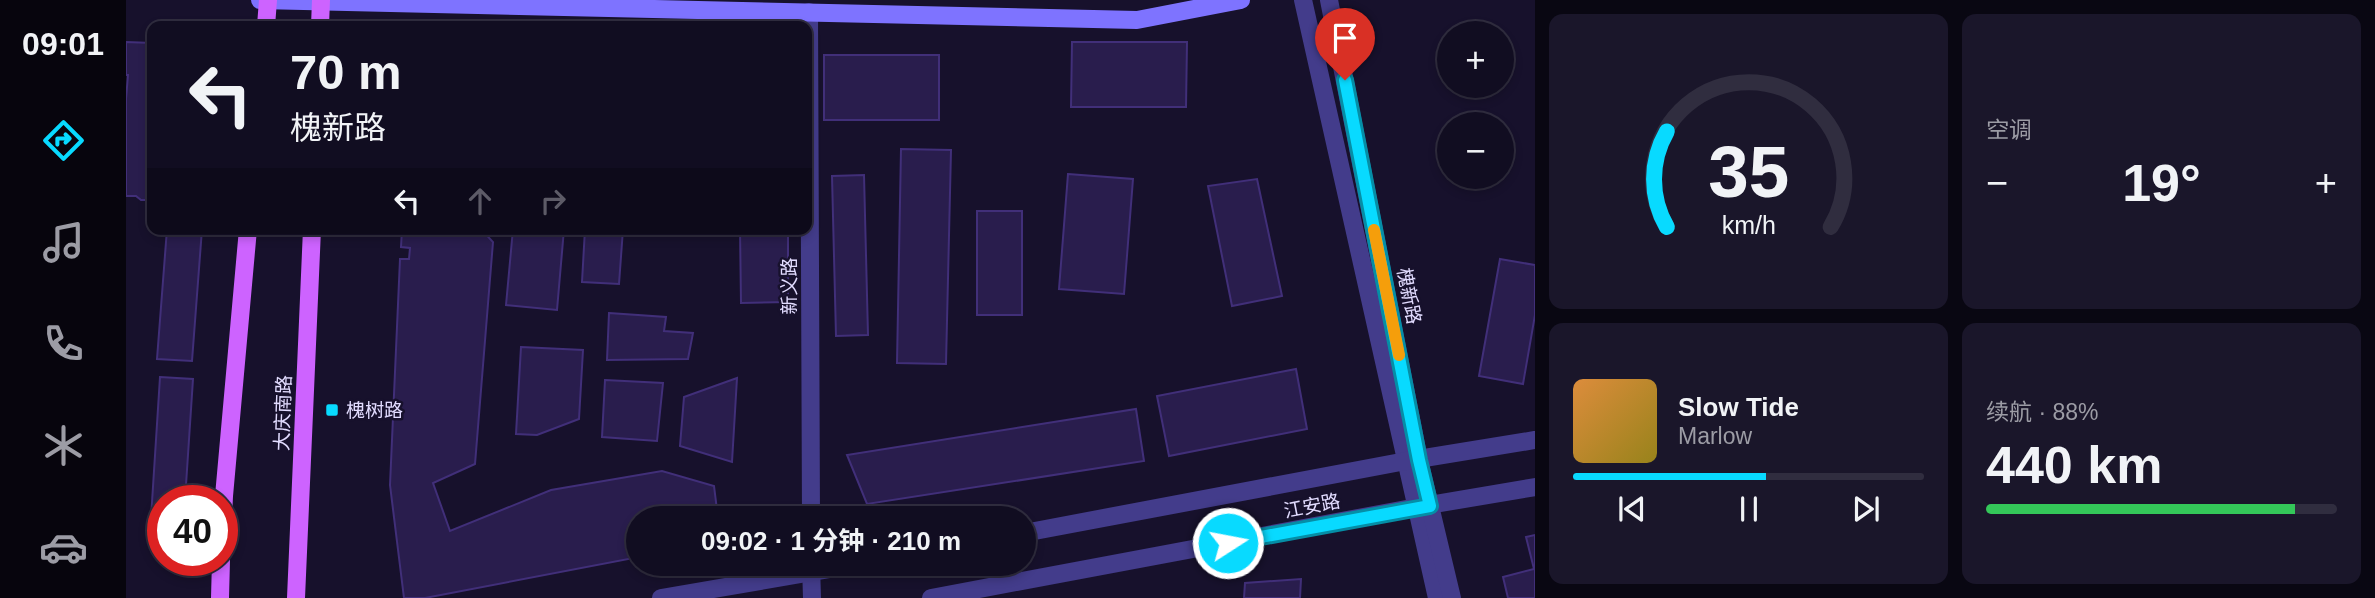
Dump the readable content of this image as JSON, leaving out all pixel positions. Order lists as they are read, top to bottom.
{
  "streets": {
    "main road": ["大庆南路"],
    "street": ["新义路", "槐新路", "江安路"]
  },
  "crossings": [
    ["槐新路", "江安路"]
  ],
  "places": {
    "transit": ["槐树路"]
  },
  "page": {
    "tabs": "09:01",
    "tile": [
      "空调",
      ["续航 · 88%", "440 km"]
    ],
    "map_buttons": ["+", "−"],
    "turn": ["70 m", "槐新路"],
    "heat": ["−", "19°", "+"],
    "song": ["Slow Tide", "Marlow"],
    "limit": "40",
    "trip": "09:02 · 1 分钟 · 210 m",
    "gauge": ["35", "km/h"]
  }
}
